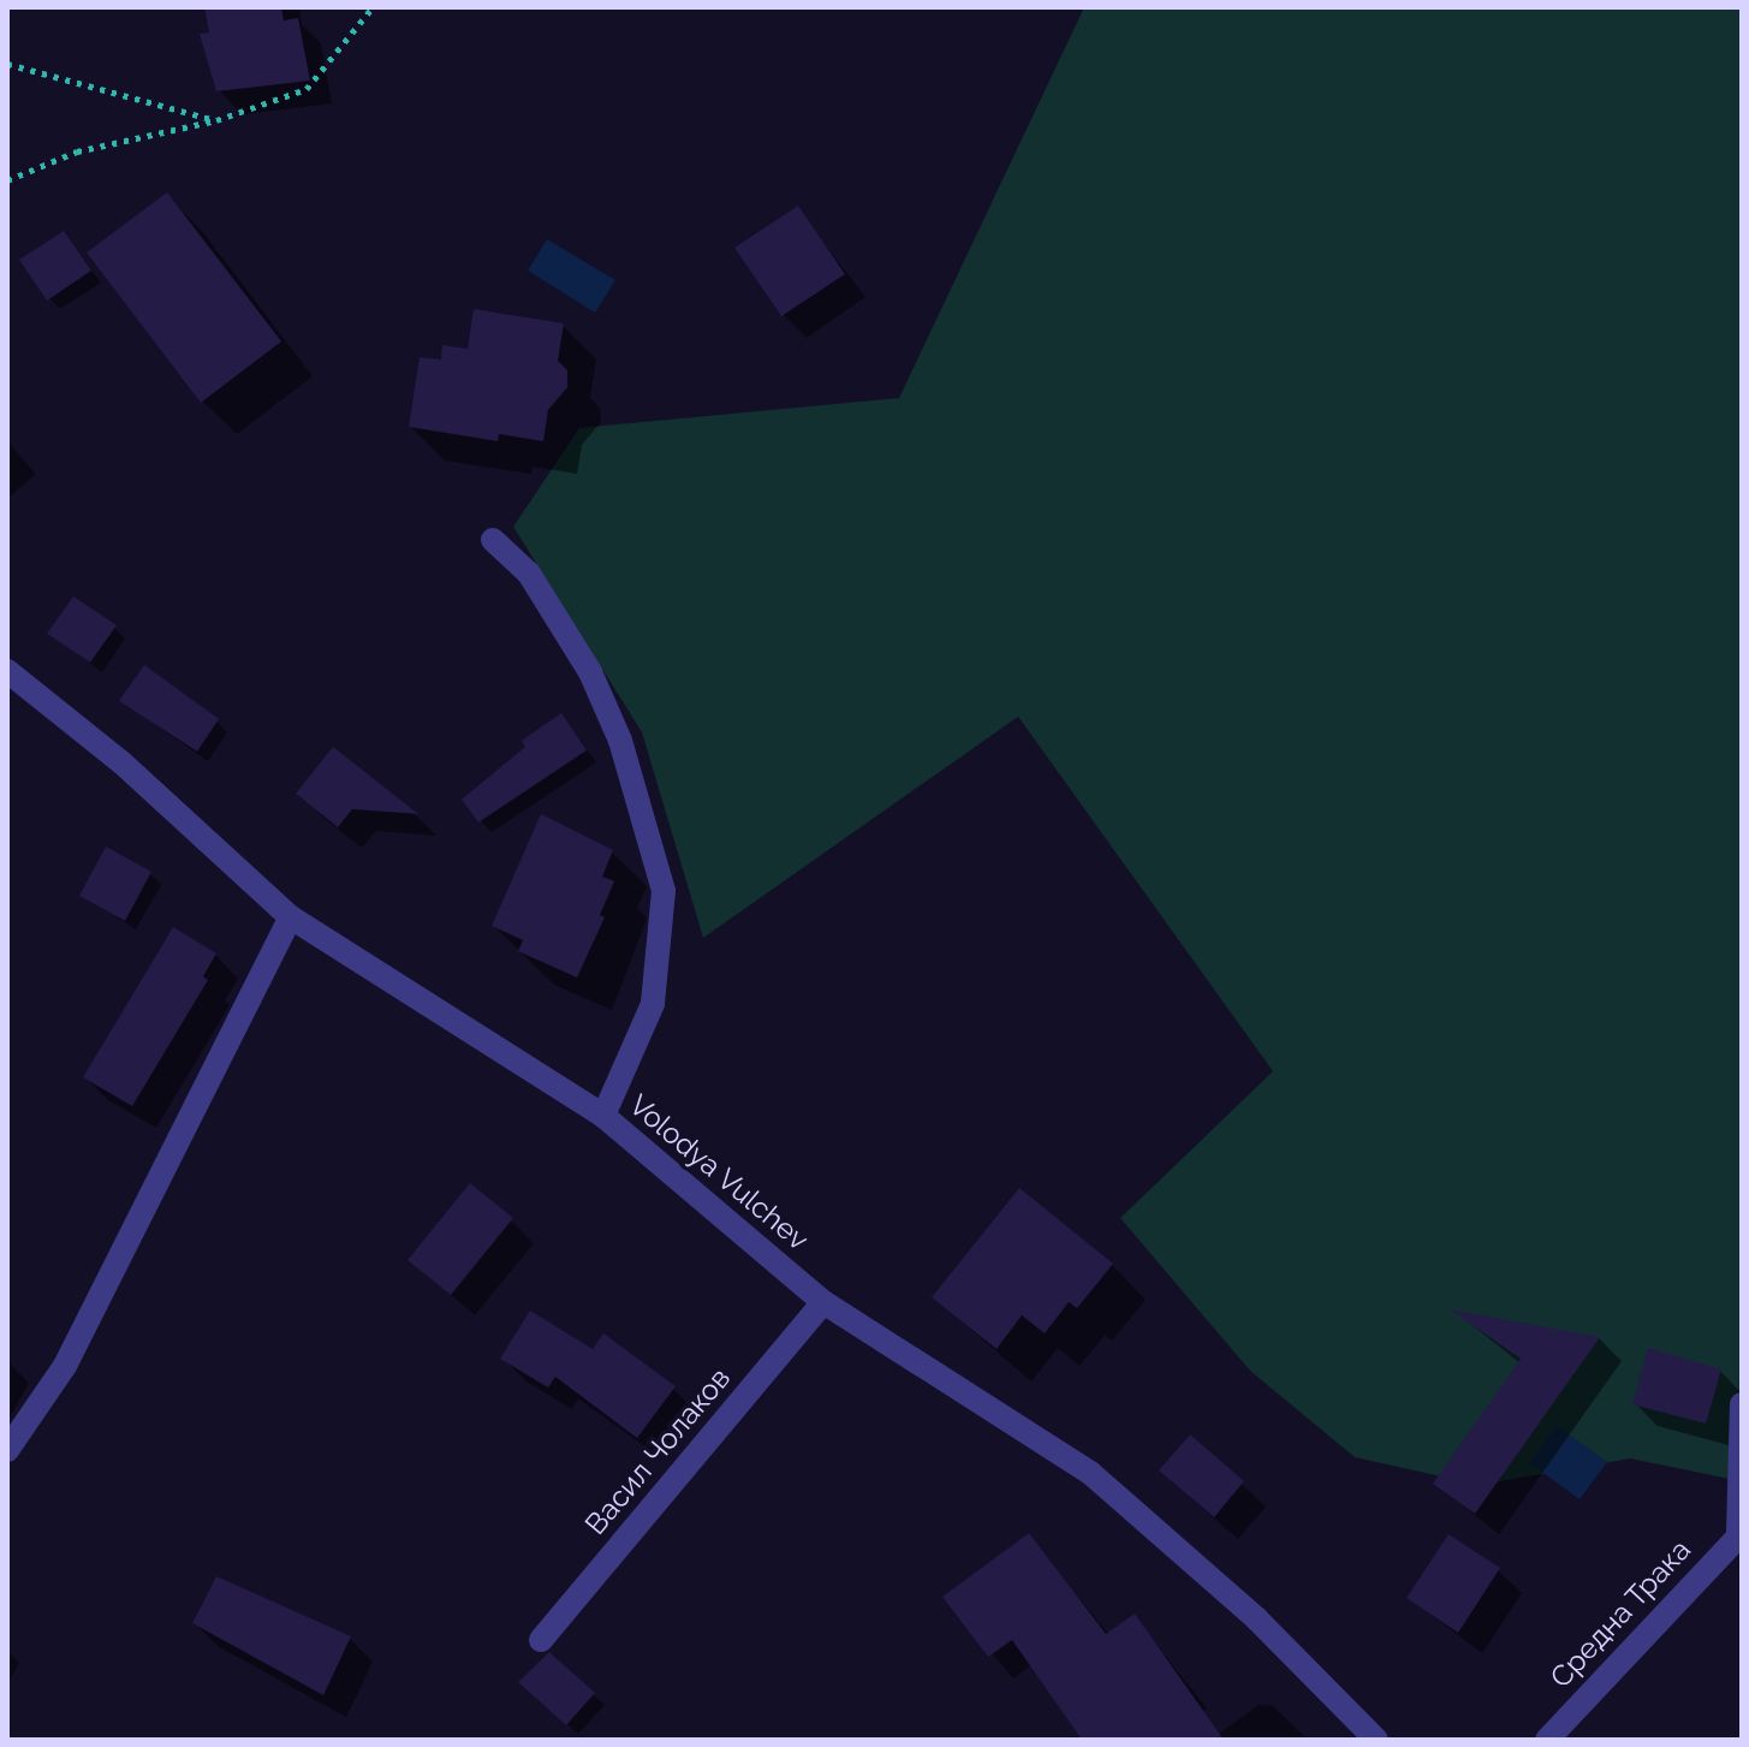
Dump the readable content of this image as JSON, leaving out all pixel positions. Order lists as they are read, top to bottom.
{
  "streets": {
    "street": ["Volodya Vulchev", "Васил Чолаков", "Средна Трака"]
  },
  "crossings": [
    ["Volodya Vulchev", "Васил Чолаков"]
  ]
}
